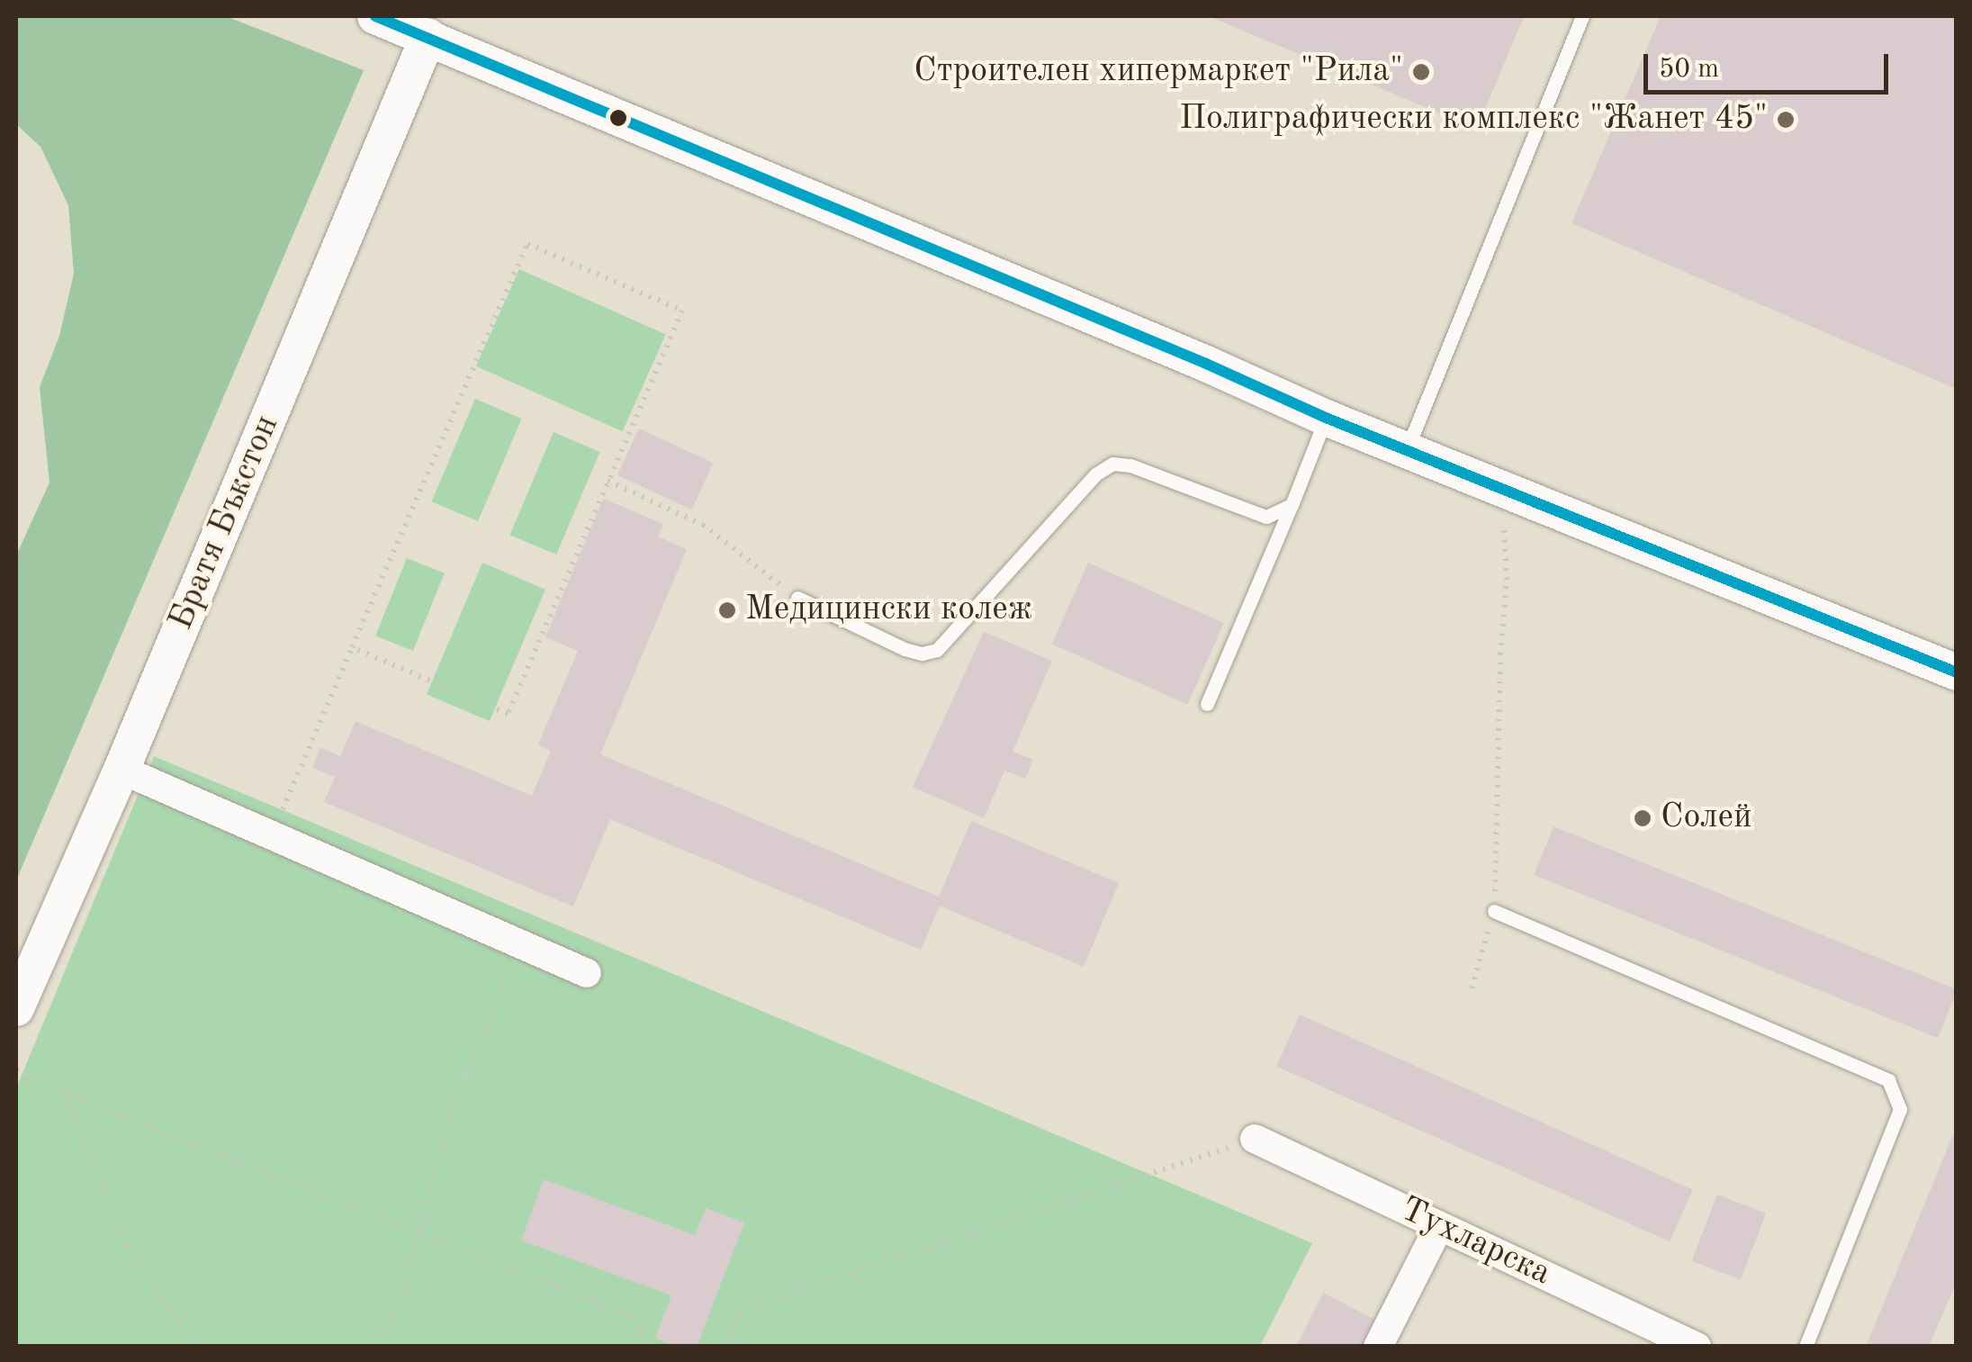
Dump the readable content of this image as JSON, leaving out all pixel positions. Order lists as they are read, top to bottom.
{
  "streets": {
    "street": ["Братя Бъкстон", "Тухларска"]
  },
  "places": [
    "Строителен хипермаркет \"Рила\"",
    "Полиграфически комплекс \"Жанет 45\"",
    "Медицински колеж",
    "Солей"
  ],
  "scale_bar": "50 m"
}
